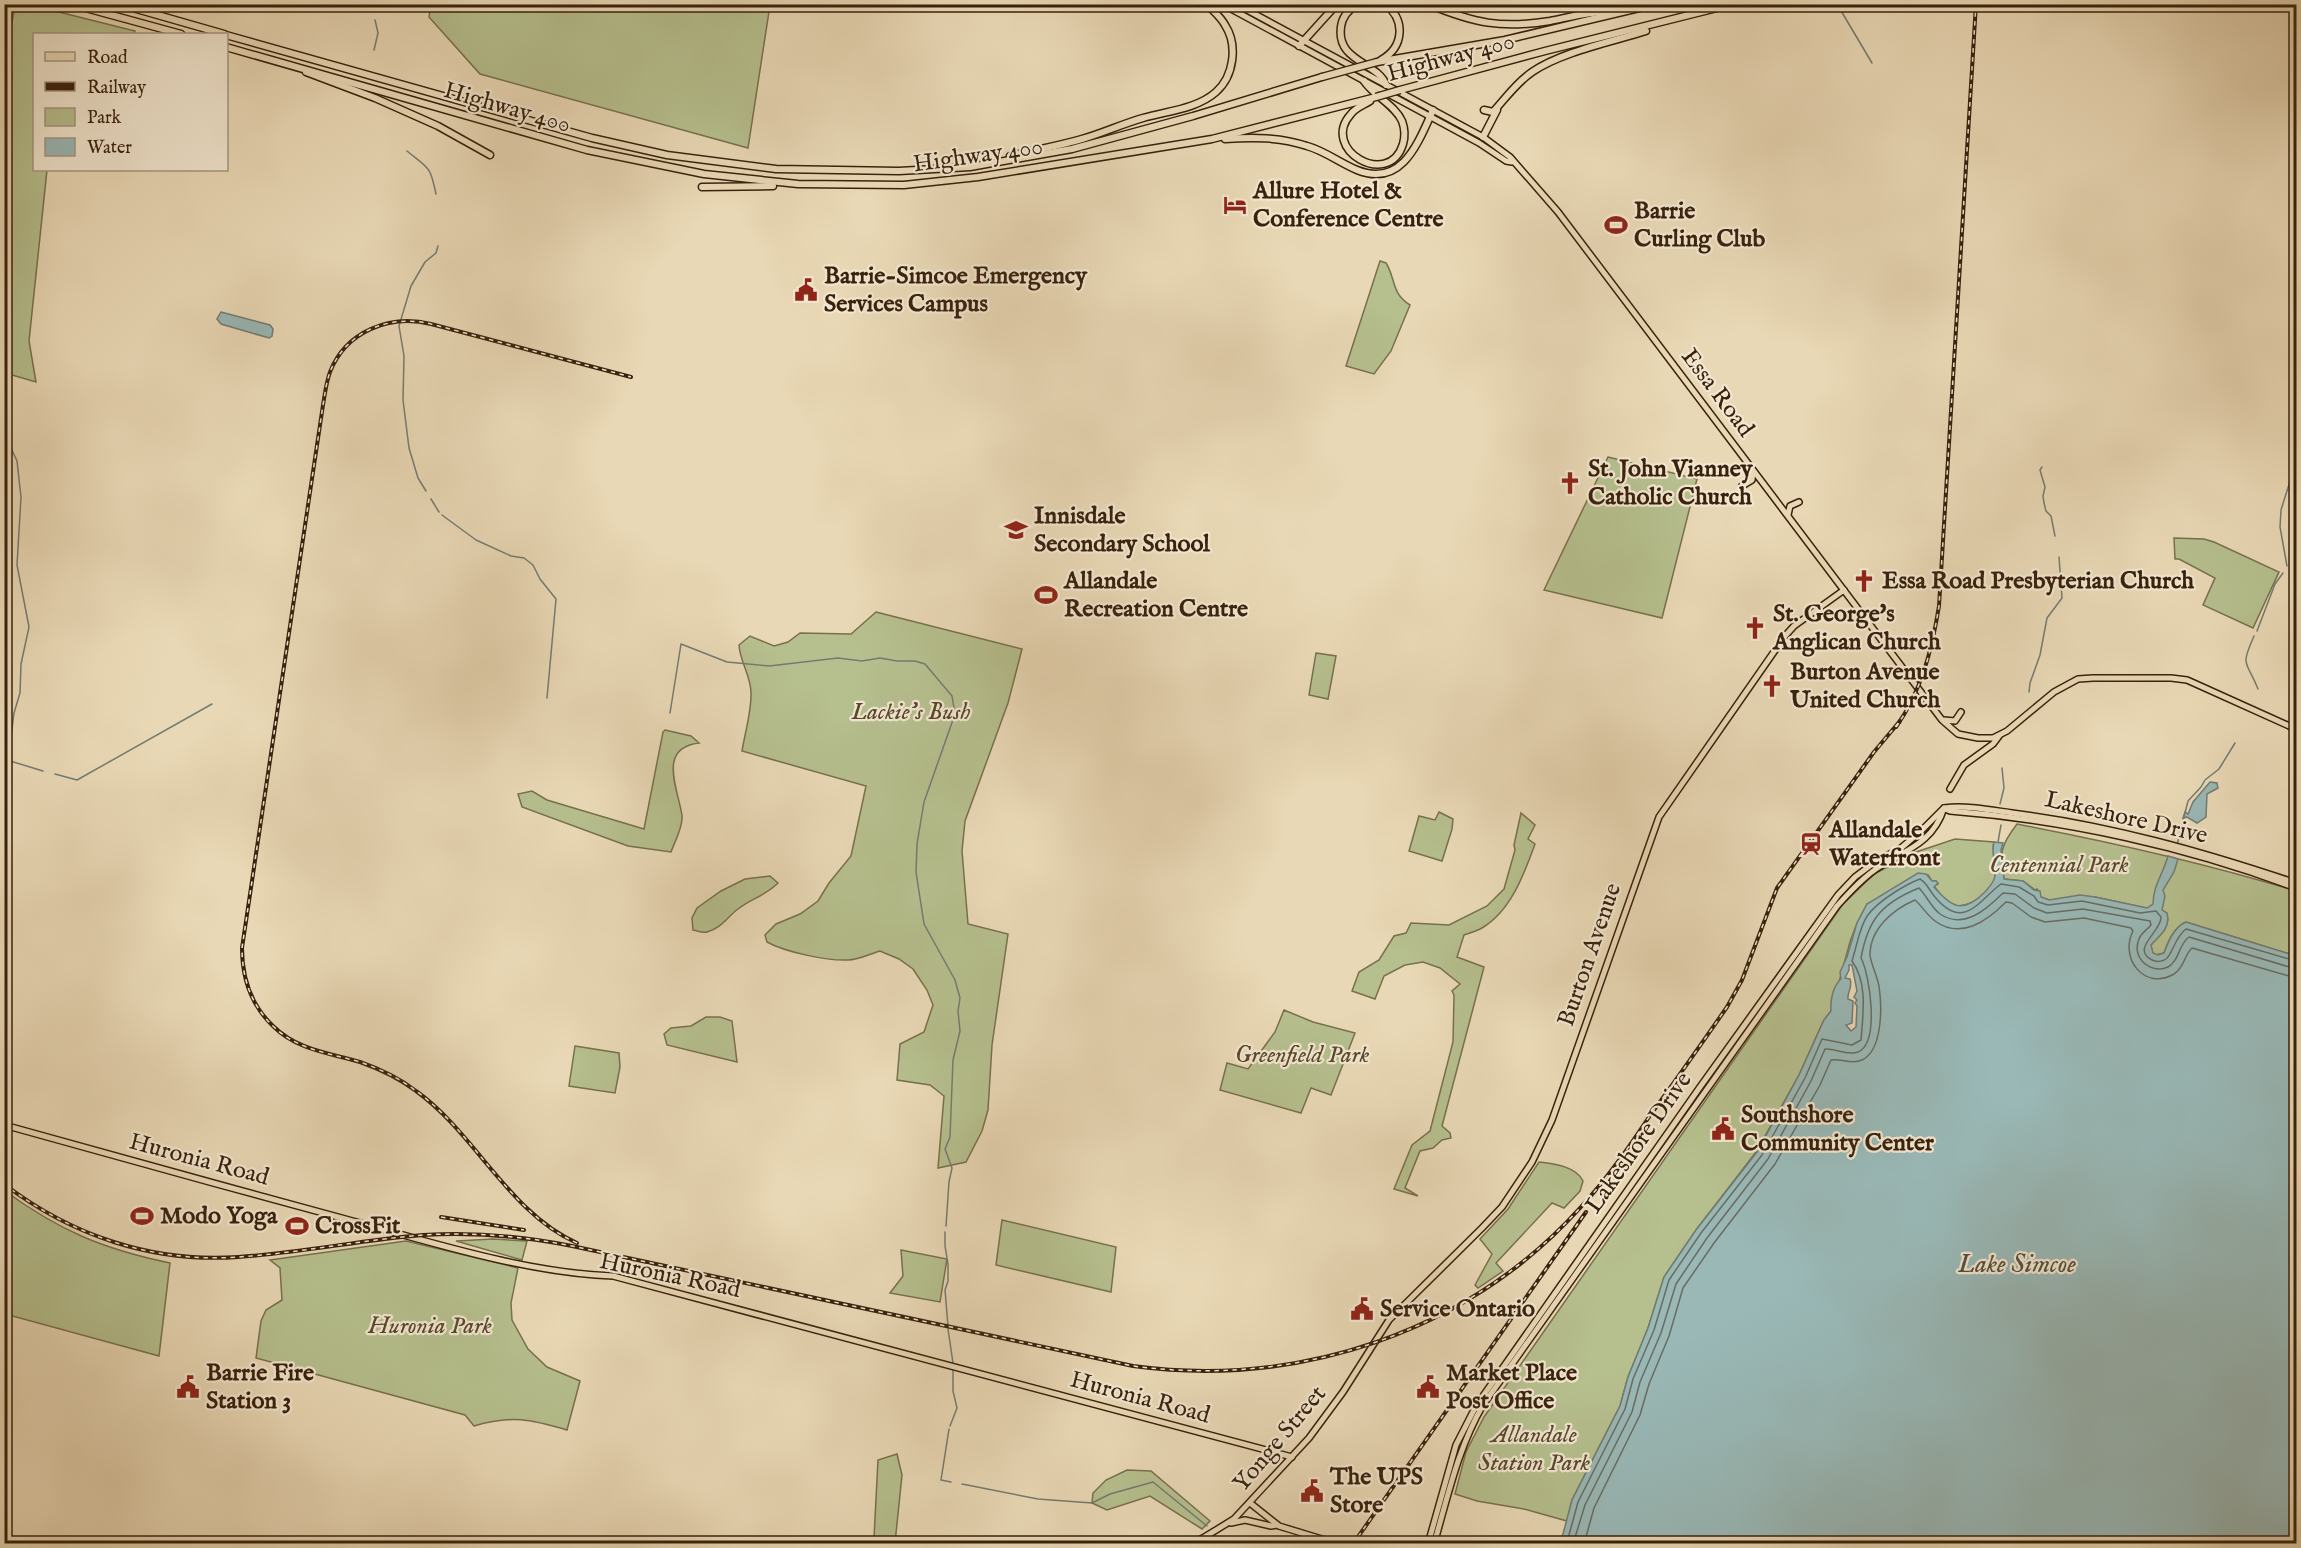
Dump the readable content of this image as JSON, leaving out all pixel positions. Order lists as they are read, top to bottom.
{
  "streets": {
    "highway": ["Highway 400"],
    "main road": [
      "Essa Road",
      "Lakeshore Drive",
      "Burton Avenue",
      "Huronia Road",
      "Yonge Street"
    ]
  },
  "crossings": [
    ["Essa Road", "Burton Avenue"],
    ["Burton Avenue", "Yonge Street"],
    ["Huronia Road", "Yonge Street"]
  ],
  "water": ["Lake Simcoe"],
  "parks": [
    "Lackie's Bush",
    "Centennial Park",
    "Greenfield Park",
    "Huronia Park",
    "Allandale Station Park"
  ],
  "places": {
    "hotel": ["Allure Hotel & Conference Centre"],
    "sports": [
      "Barrie Curling Club",
      "Allandale Recreation Centre",
      "Modo Yoga",
      "CrossFit"
    ],
    "public building": [
      "Barrie-Simcoe Emergency Services Campus",
      "Southshore Community Center",
      "Service Ontario",
      "Barrie Fire Station 3",
      "Market Place Post Office",
      "The UPS Store"
    ],
    "church": [
      "St. John Vianney Catholic Church",
      "Essa Road Presbyterian Church",
      "St. George's Anglican Church",
      "Burton Avenue United Church"
    ],
    "school or university": ["Innisdale Secondary School"],
    "station": ["Allandale Waterfront"]
  },
  "legend": [
    "Road",
    "Railway",
    "Park",
    "Water"
  ]
}
